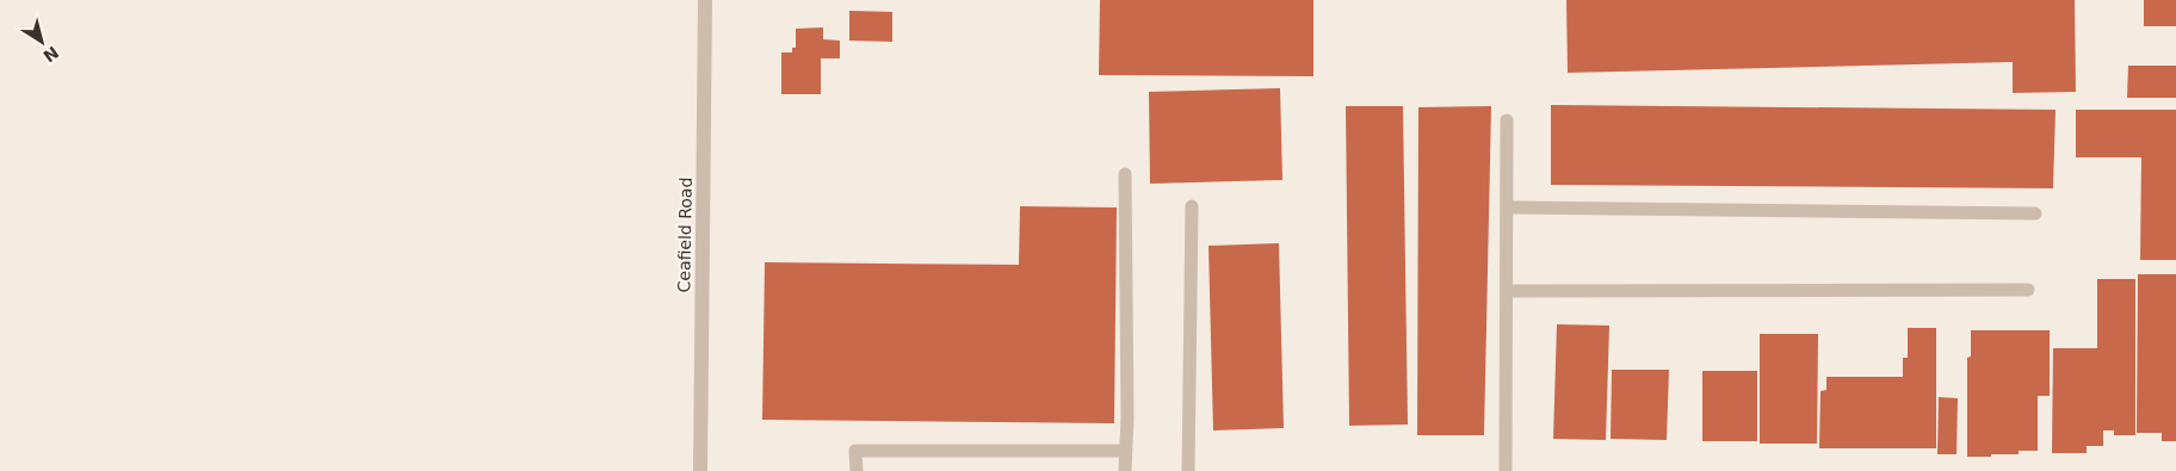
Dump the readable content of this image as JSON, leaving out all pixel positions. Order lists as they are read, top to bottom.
{
  "streets": {
    "street": ["Ceafield Road"]
  },
  "north": "bottom right"
}
